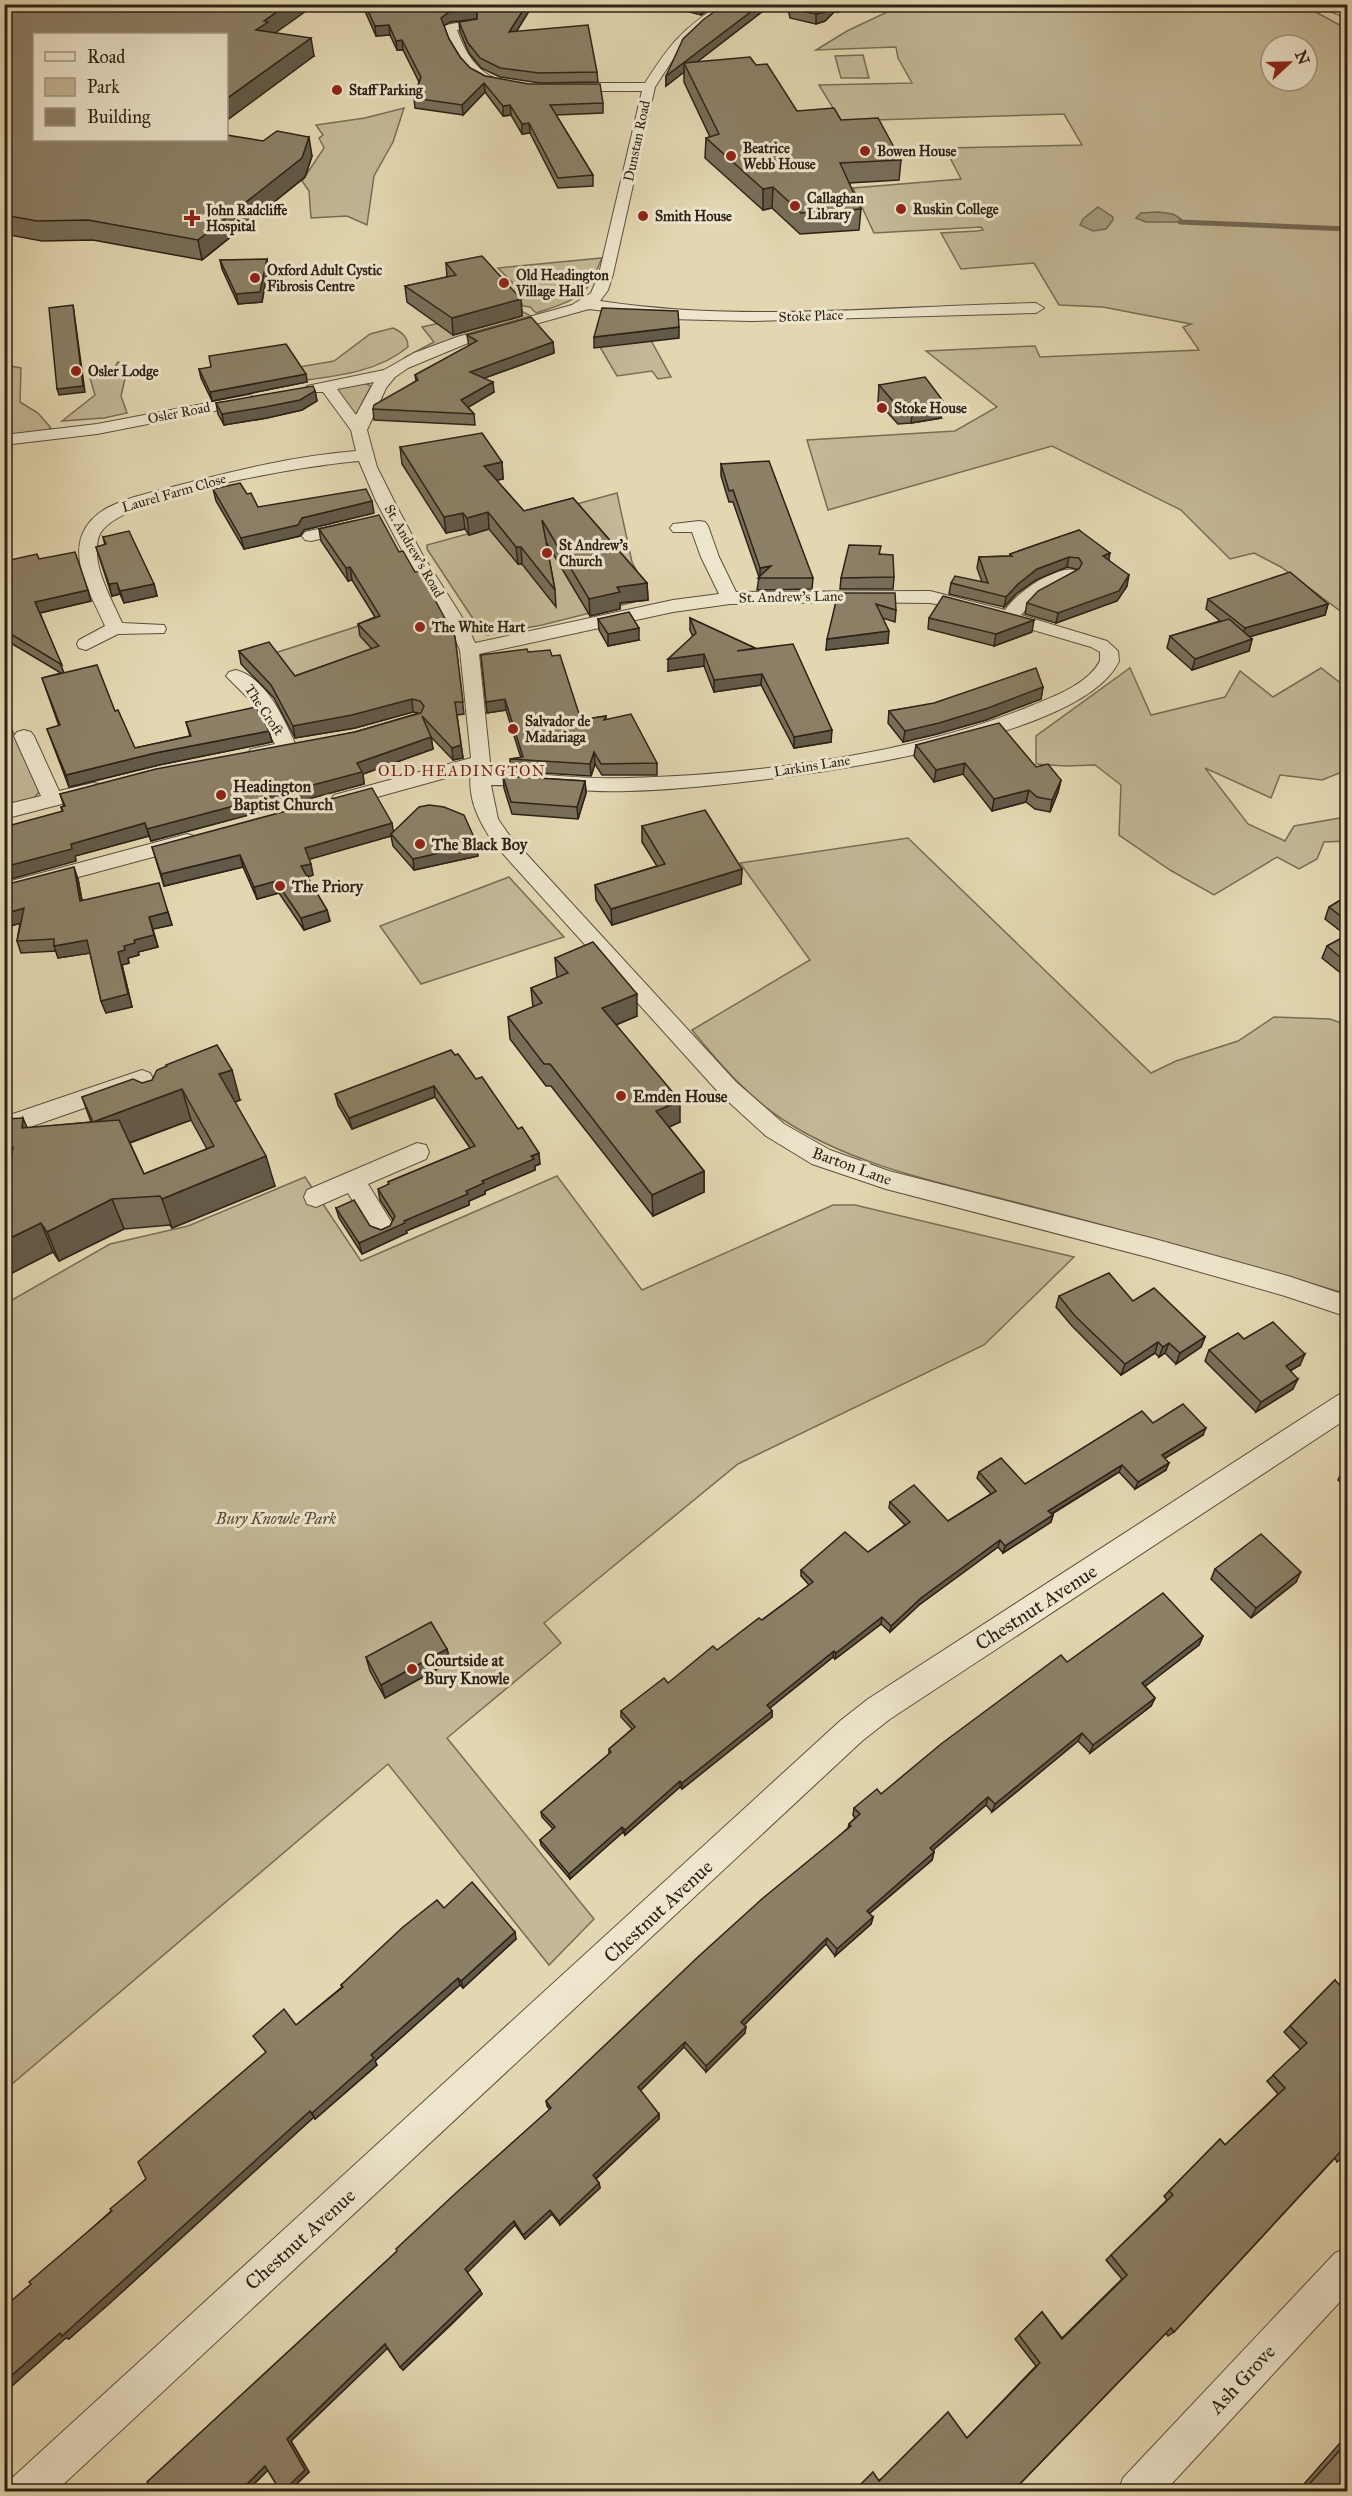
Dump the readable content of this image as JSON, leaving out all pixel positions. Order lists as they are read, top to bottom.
{
  "streets": {
    "street": [
      "Dunstan Road",
      "Stoke Place",
      "Osler Road",
      "Laurel Farm Close",
      "St. Andrew's Road",
      "St. Andrew's Lane",
      "The Croft",
      "Larkins Lane",
      "Barton Lane",
      "Chestnut Avenue",
      "Ash Grove"
    ]
  },
  "crossings": [
    ["Dunstan Road", "Stoke Place"],
    ["Laurel Farm Close", "St. Andrew's Road"],
    ["St. Andrew's Road", "St. Andrew's Lane"],
    ["St. Andrew's Road", "Larkins Lane"],
    ["St. Andrew's Road", "Barton Lane"],
    ["St. Andrew's Lane", "Larkins Lane"],
    ["Larkins Lane", "Barton Lane"]
  ],
  "districts": ["OLD HEADINGTON"],
  "parks": ["Bury Knowle Park"],
  "places": {
    "other": [
      "Staff Parking",
      "Bowen House",
      "Beatrice Webb House",
      "Callaghan Library",
      "Ruskin College",
      "Smith House",
      "Oxford Adult Cystic Fibrosis Centre",
      "Old Headington Village Hall",
      "Osler Lodge",
      "Stoke House",
      "St Andrew's Church",
      "The White Hart",
      "Salvador de Madariaga",
      "Headington Baptist Church",
      "The Black Boy",
      "The Priory",
      "Emden House",
      "Courtside at Bury Knowle"
    ],
    "health": ["John Radcliffe Hospital"]
  },
  "legend": ["Road", "Park", "Building"],
  "north": "right"
}
